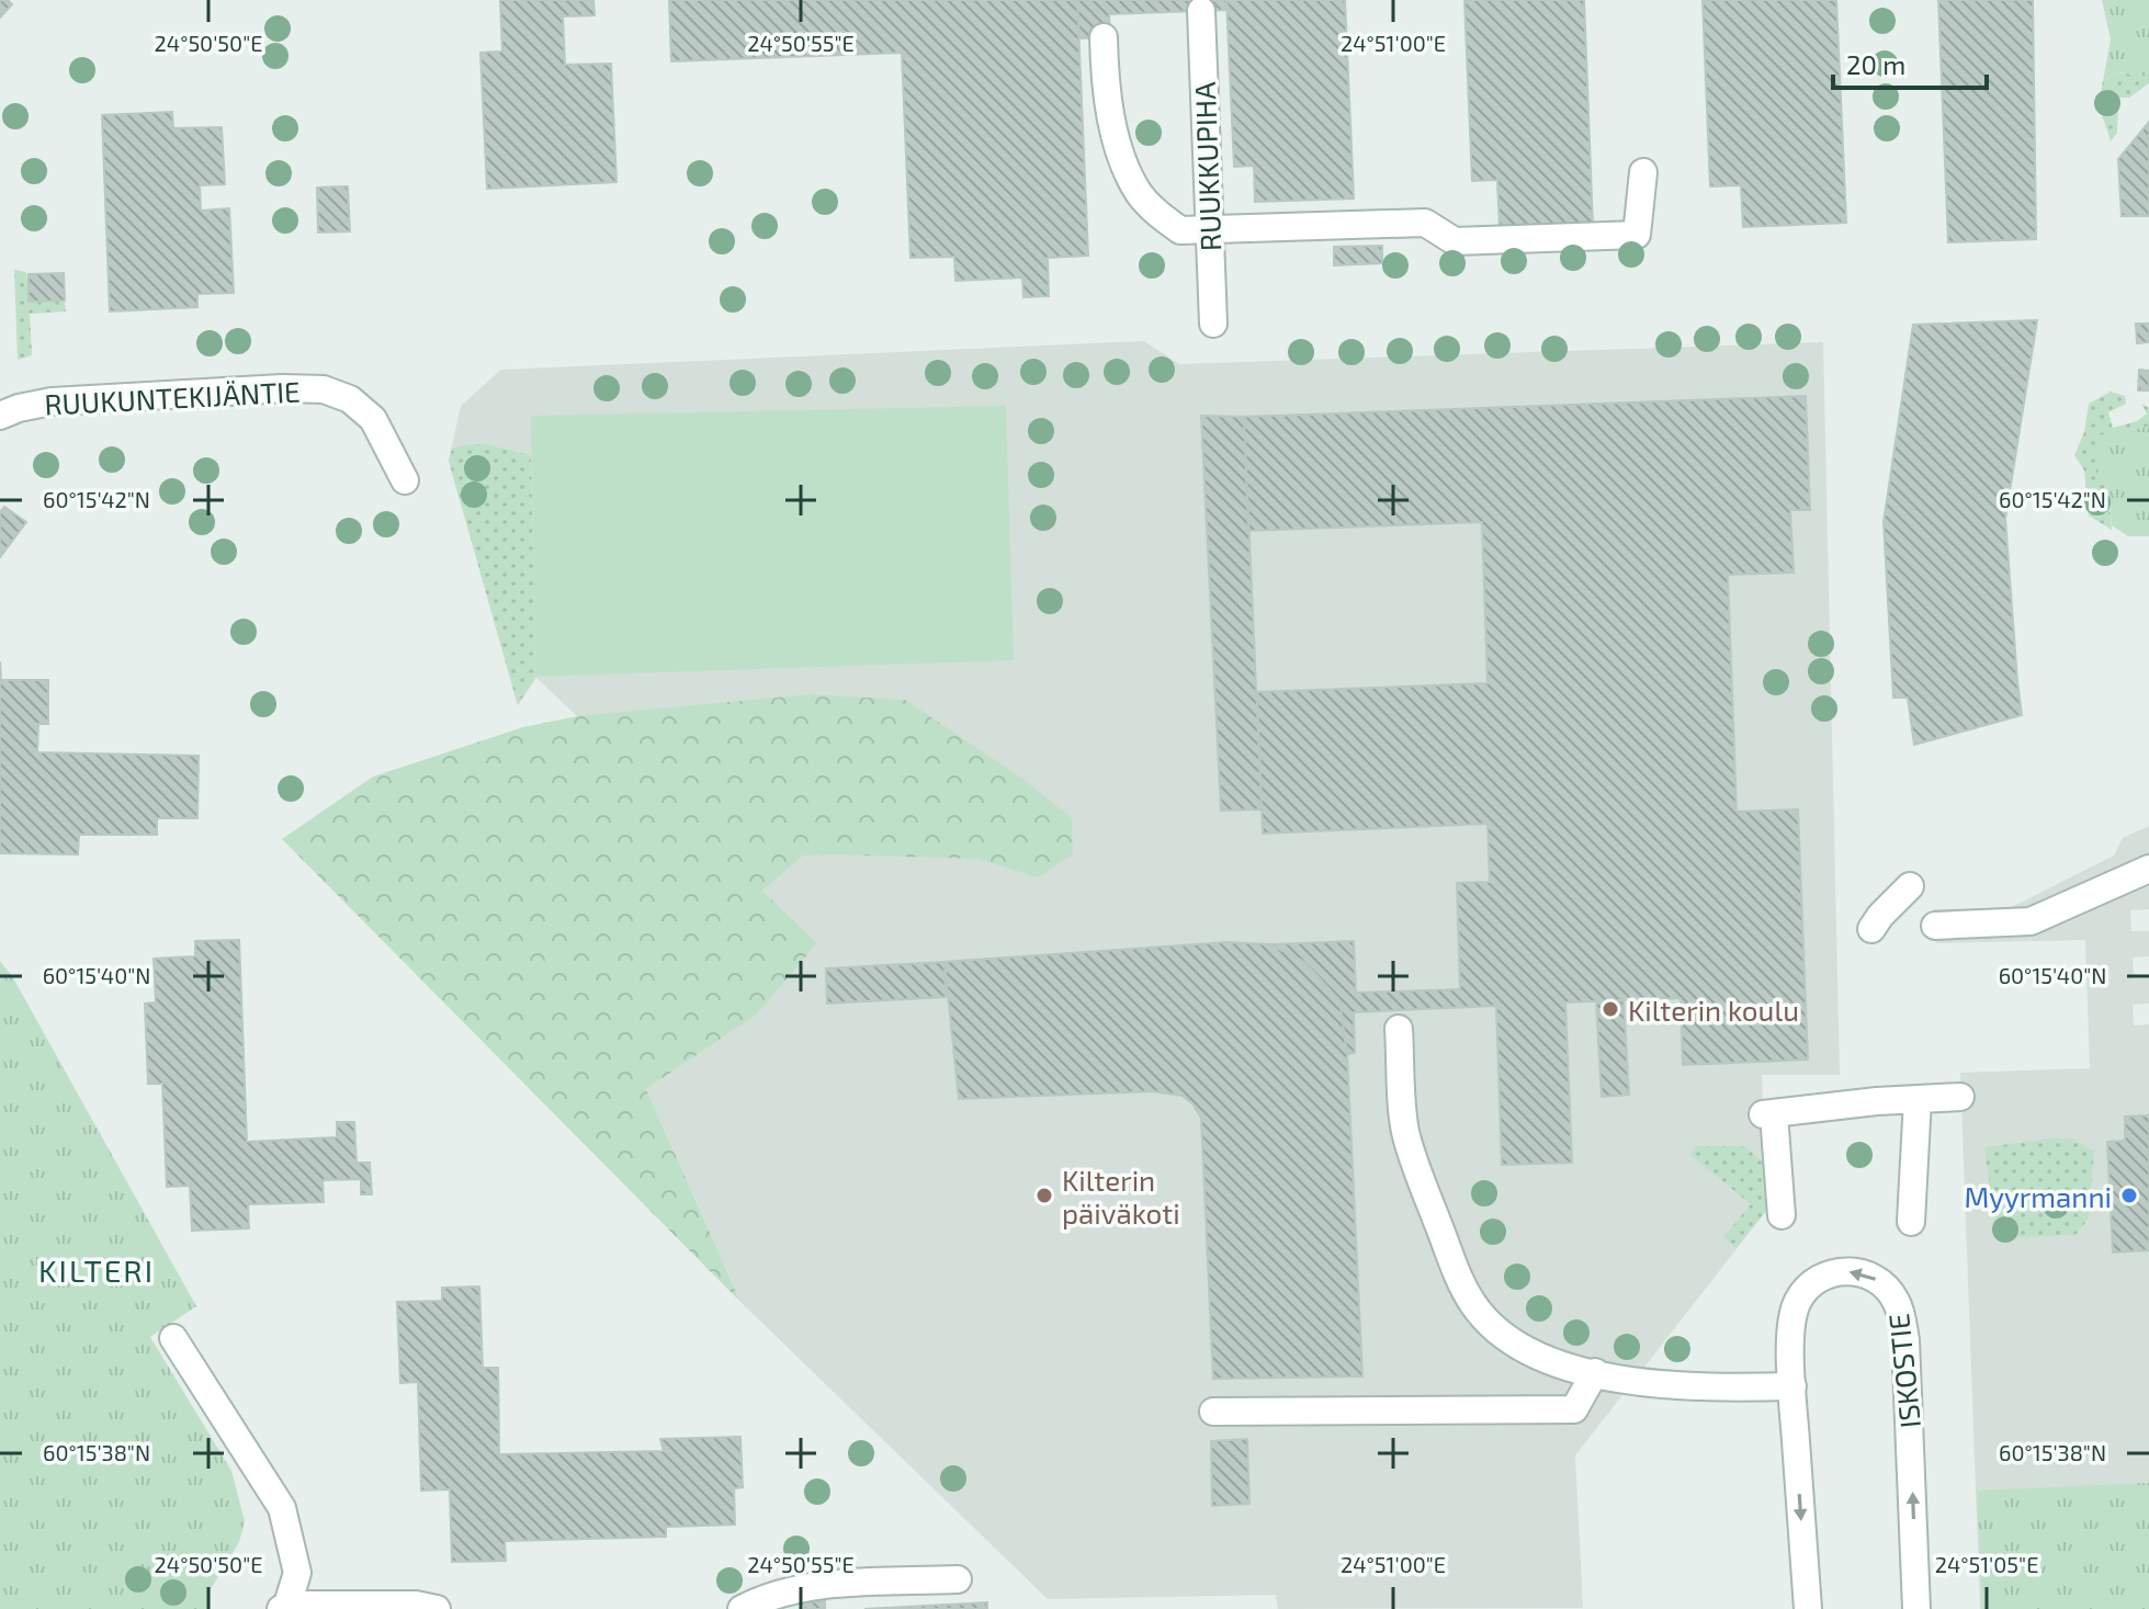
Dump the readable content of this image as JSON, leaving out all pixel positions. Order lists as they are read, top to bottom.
{
  "streets": {
    "street": ["RUUKKUPIHA", "RUUKUNTEKIJÄNTIE", "ISKOSTIE"]
  },
  "districts": ["KILTERI"],
  "places": ["Kilterin koulu", "Kilterin päiväkoti", "Myyrmanni"],
  "scale_bar": "20 m",
  "coordinates": [
    "24°50'50\"E",
    "24°50'55\"E",
    "24°51'00\"E",
    "60°15'42\"N",
    "60°15'40\"N",
    "60°15'38\"N",
    "24°51'05\"E"
  ]
}
